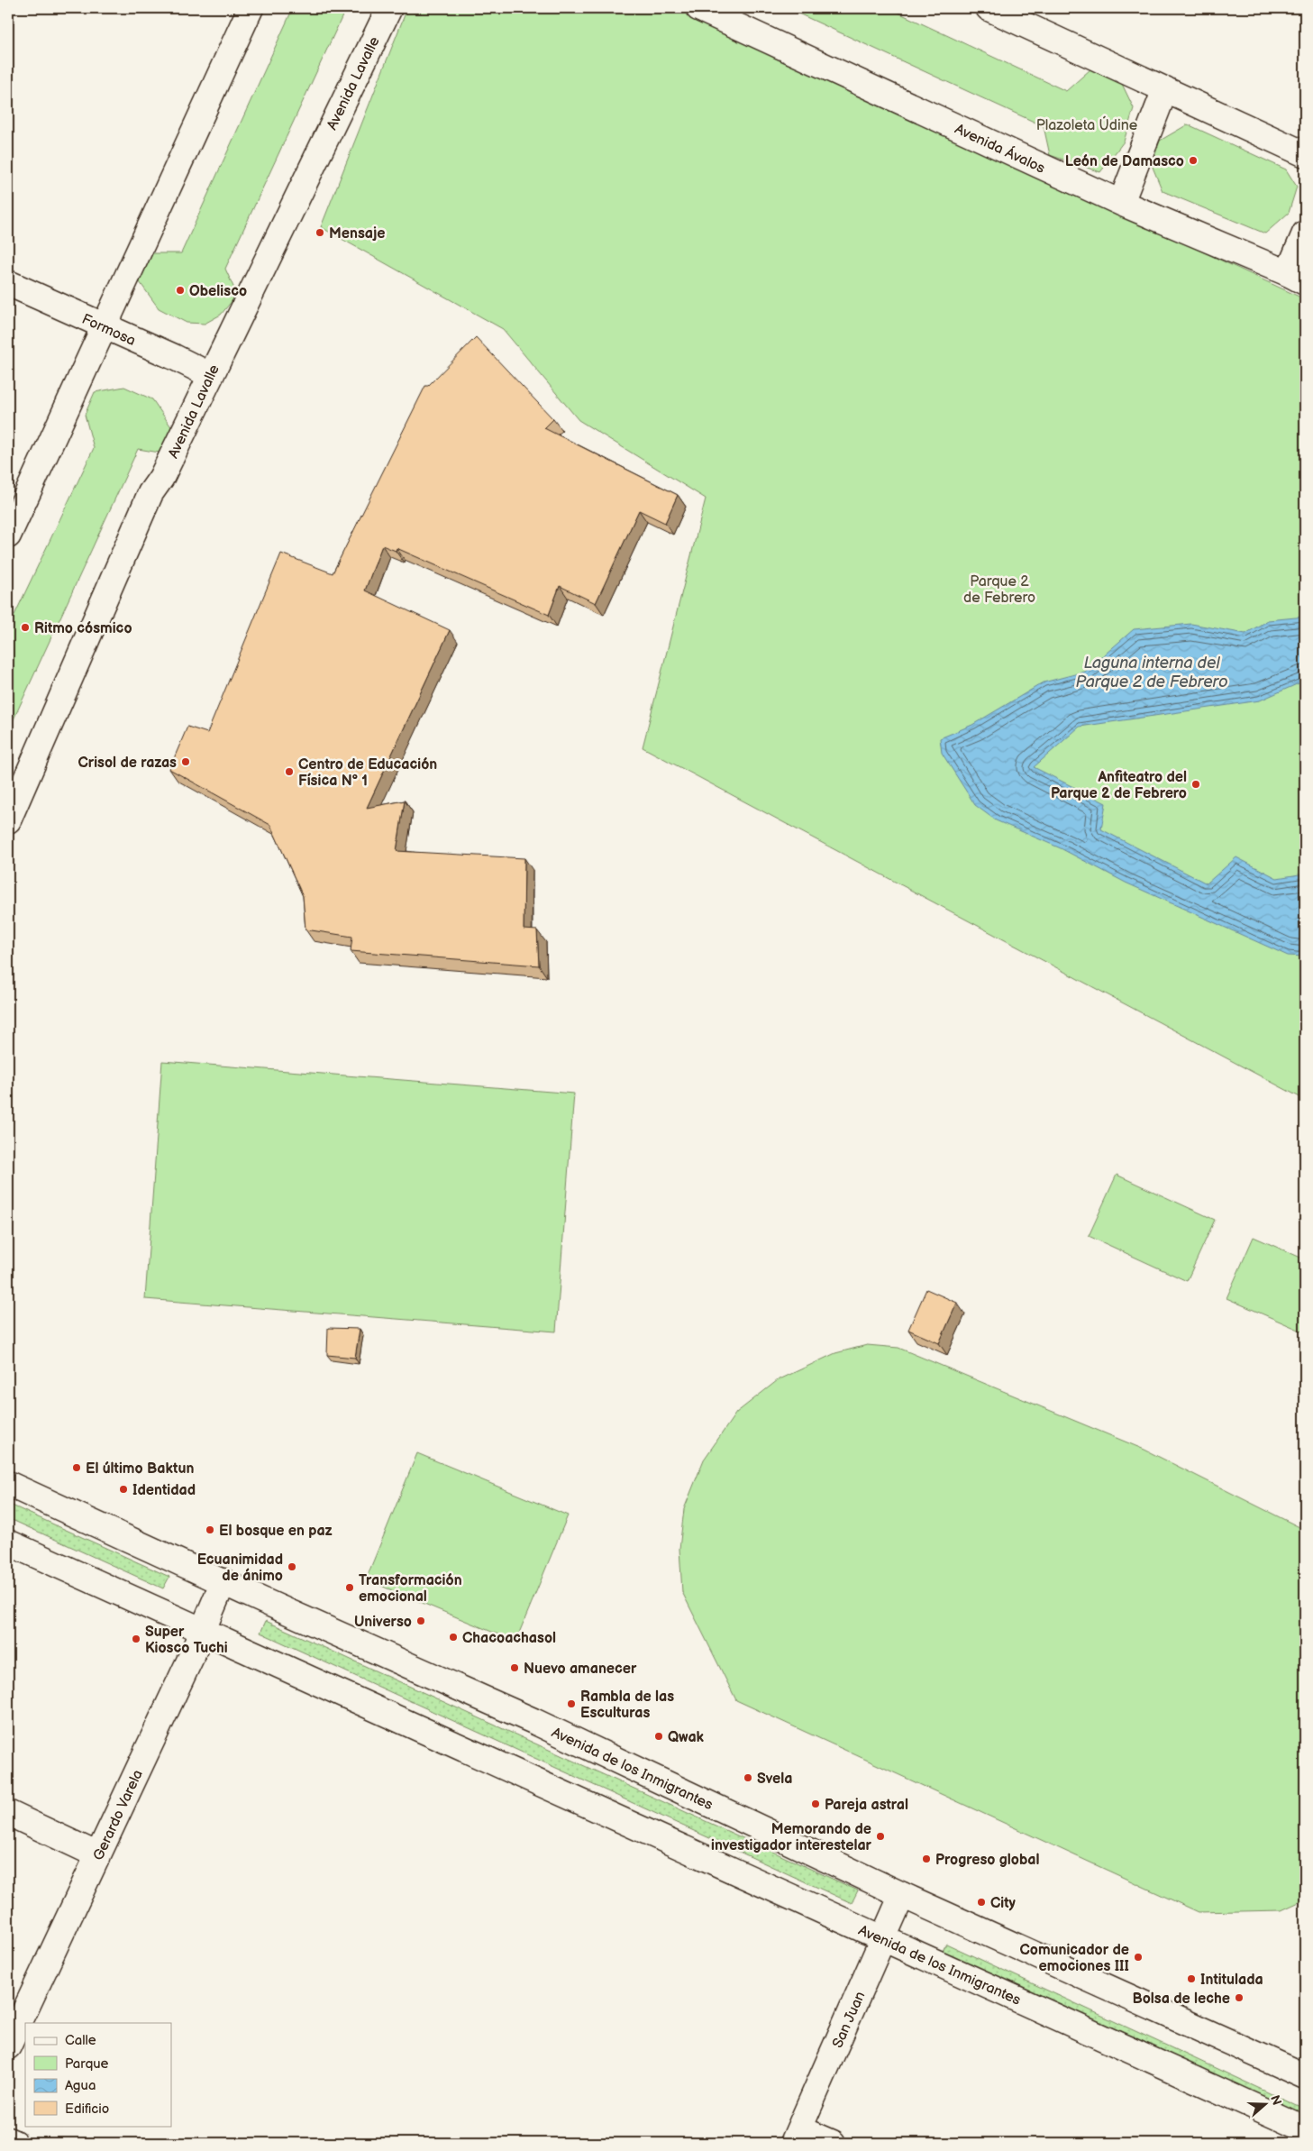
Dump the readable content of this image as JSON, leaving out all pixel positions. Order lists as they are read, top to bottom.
{
  "streets": {
    "main road": [
      "Avenida Lavalle",
      "Avenida Ávalos",
      "Formosa",
      "Avenida de los Inmigrantes",
      "Gerardo Varela",
      "San Juan"
    ]
  },
  "crossings": [
    ["Avenida Lavalle", "Formosa"],
    ["Avenida de los Inmigrantes", "Gerardo Varela"],
    ["Avenida de los Inmigrantes", "San Juan"]
  ],
  "water": ["Laguna interna del Parque 2 de Febrero"],
  "parks": ["Plazoleta Údine", "Parque 2 de Febrero"],
  "places": [
    "León de Damasco",
    "Mensaje",
    "Obelisco",
    "Ritmo cósmico",
    "Crisol de razas",
    "Centro de Educación Física Nº 1",
    "Anfiteatro del Parque 2 de Febrero",
    "El último Baktun",
    "Identidad",
    "El bosque en paz",
    "Ecuanimidad de ánimo",
    "Transformación emocional",
    "Universo",
    "Chacoachasol",
    "Super Kiosco Tuchi",
    "Nuevo amanecer",
    "Rambla de las Esculturas",
    "Qwak",
    "Svela",
    "Pareja astral",
    "Memorando de investigador interestelar",
    "Progreso global",
    "City",
    "Comunicador de emociones III",
    "Intitulada",
    "Bolsa de leche"
  ],
  "legend": [
    "Calle",
    "Parque",
    "Agua",
    "Edificio"
  ],
  "north": "right"
}
